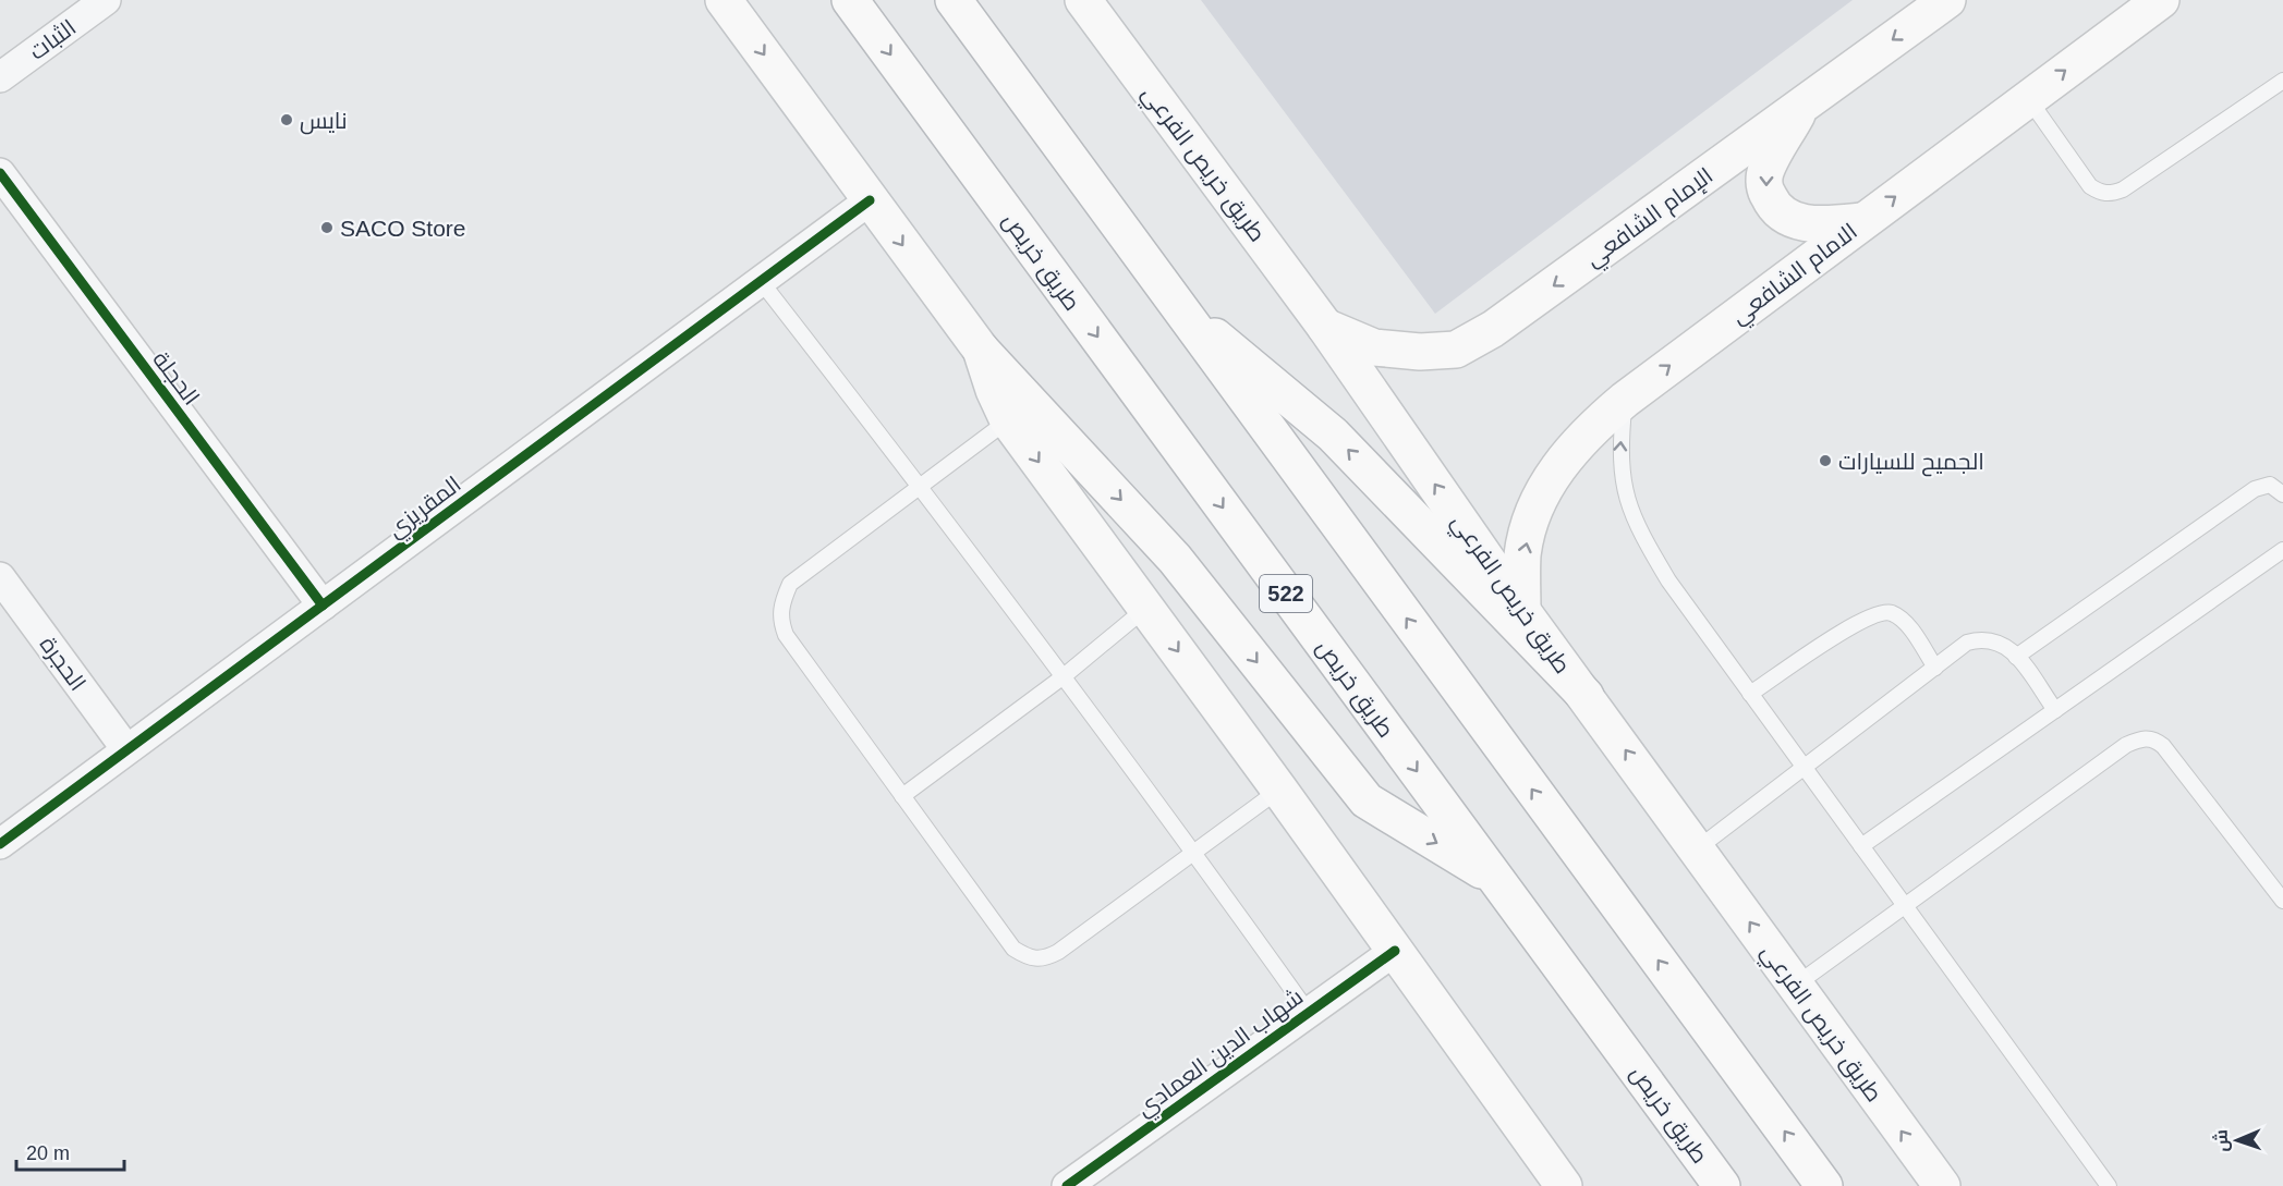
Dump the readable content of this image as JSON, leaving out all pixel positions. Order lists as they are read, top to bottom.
{
  "streets": {
    "main road": [
      "طريق خريص الفرعي",
      "الإمام الشافعي",
      "طريق خريص",
      "الامام الشافعي",
      "522"
    ],
    "street": [
      "الثبات",
      "الحجلة",
      "المقريزي",
      "الحجرة",
      "شهاب الدين العمادي"
    ]
  },
  "crossings": [
    ["طريق خريص الفرعي", "الإمام الشافعي"],
    ["طريق خريص الفرعي", "الامام الشافعي"],
    ["الحجلة", "المقريزي"],
    ["المقريزي", "الحجرة"]
  ],
  "one_way": ["الإمام الشافعي", "الامام الشافعي"],
  "places": ["نايس", "SACO Store", "الجميح للسيارات"],
  "scale_bar": "20 m",
  "north": "left"
}
